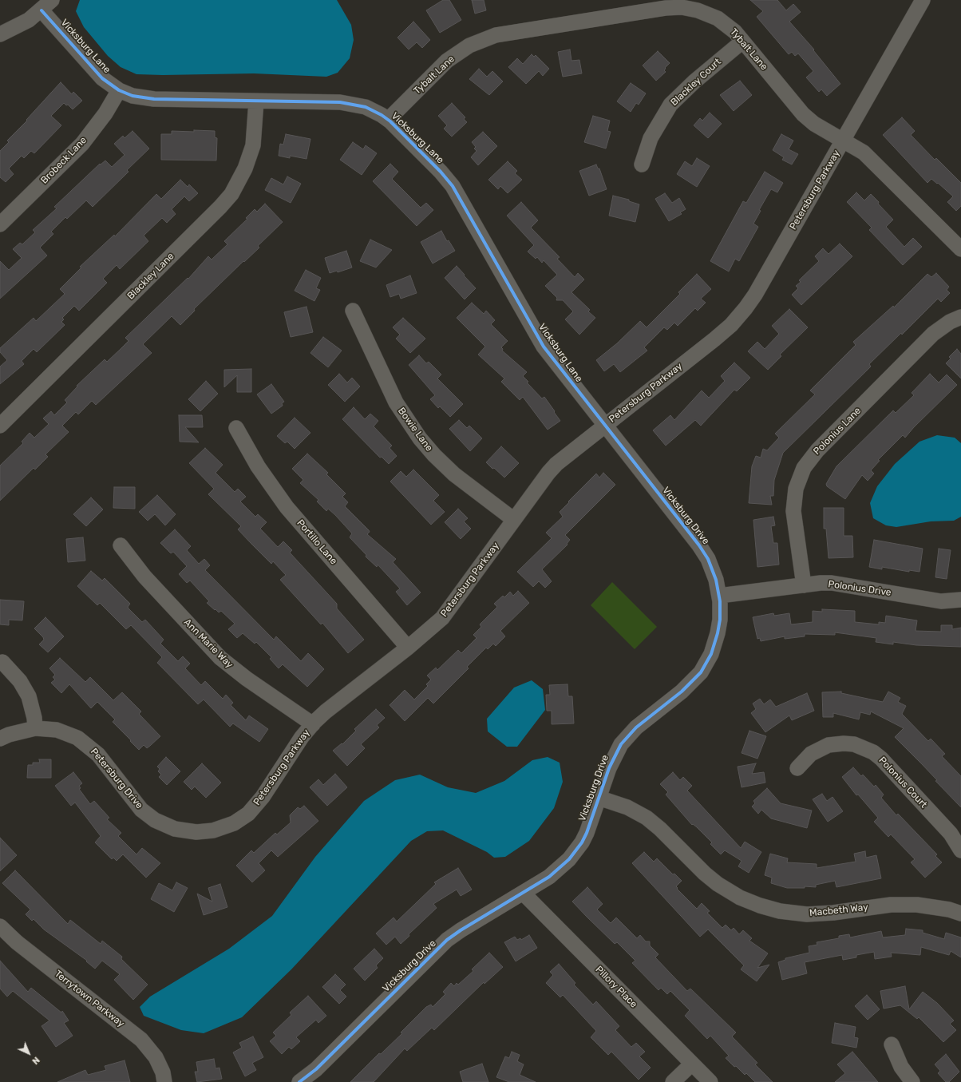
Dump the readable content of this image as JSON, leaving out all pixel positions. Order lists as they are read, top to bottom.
{
  "streets": {
    "street": [
      "Vicksburg Lane",
      "Tybalt Lane",
      "Blackley Court",
      "Brobeck Lane",
      "Petersburg Parkway",
      "Blackley Lane",
      "Bowie Lane",
      "Polonius Lane",
      "Vicksburg Drive",
      "Portillo Lane",
      "Polonius Drive",
      "Ann Marie Way",
      "Petersburg Drive",
      "Polonius Court",
      "Macbeth Way",
      "Pillory Place",
      "Terrytown Parkway"
    ]
  },
  "crossings": [
    ["Vicksburg Lane", "Tybalt Lane"],
    ["Vicksburg Lane", "Brobeck Lane"],
    ["Vicksburg Lane", "Petersburg Parkway"],
    ["Vicksburg Lane", "Blackley Lane"],
    ["Vicksburg Lane", "Vicksburg Drive"],
    ["Tybalt Lane", "Blackley Court"],
    ["Tybalt Lane", "Petersburg Parkway"],
    ["Petersburg Parkway", "Bowie Lane"],
    ["Petersburg Parkway", "Vicksburg Drive"],
    ["Petersburg Parkway", "Portillo Lane"],
    ["Petersburg Parkway", "Ann Marie Way"],
    ["Petersburg Parkway", "Petersburg Drive"],
    ["Polonius Lane", "Polonius Drive"],
    ["Vicksburg Drive", "Polonius Drive"],
    ["Vicksburg Drive", "Macbeth Way"],
    ["Vicksburg Drive", "Pillory Place"]
  ],
  "north": "bottom right"
}
